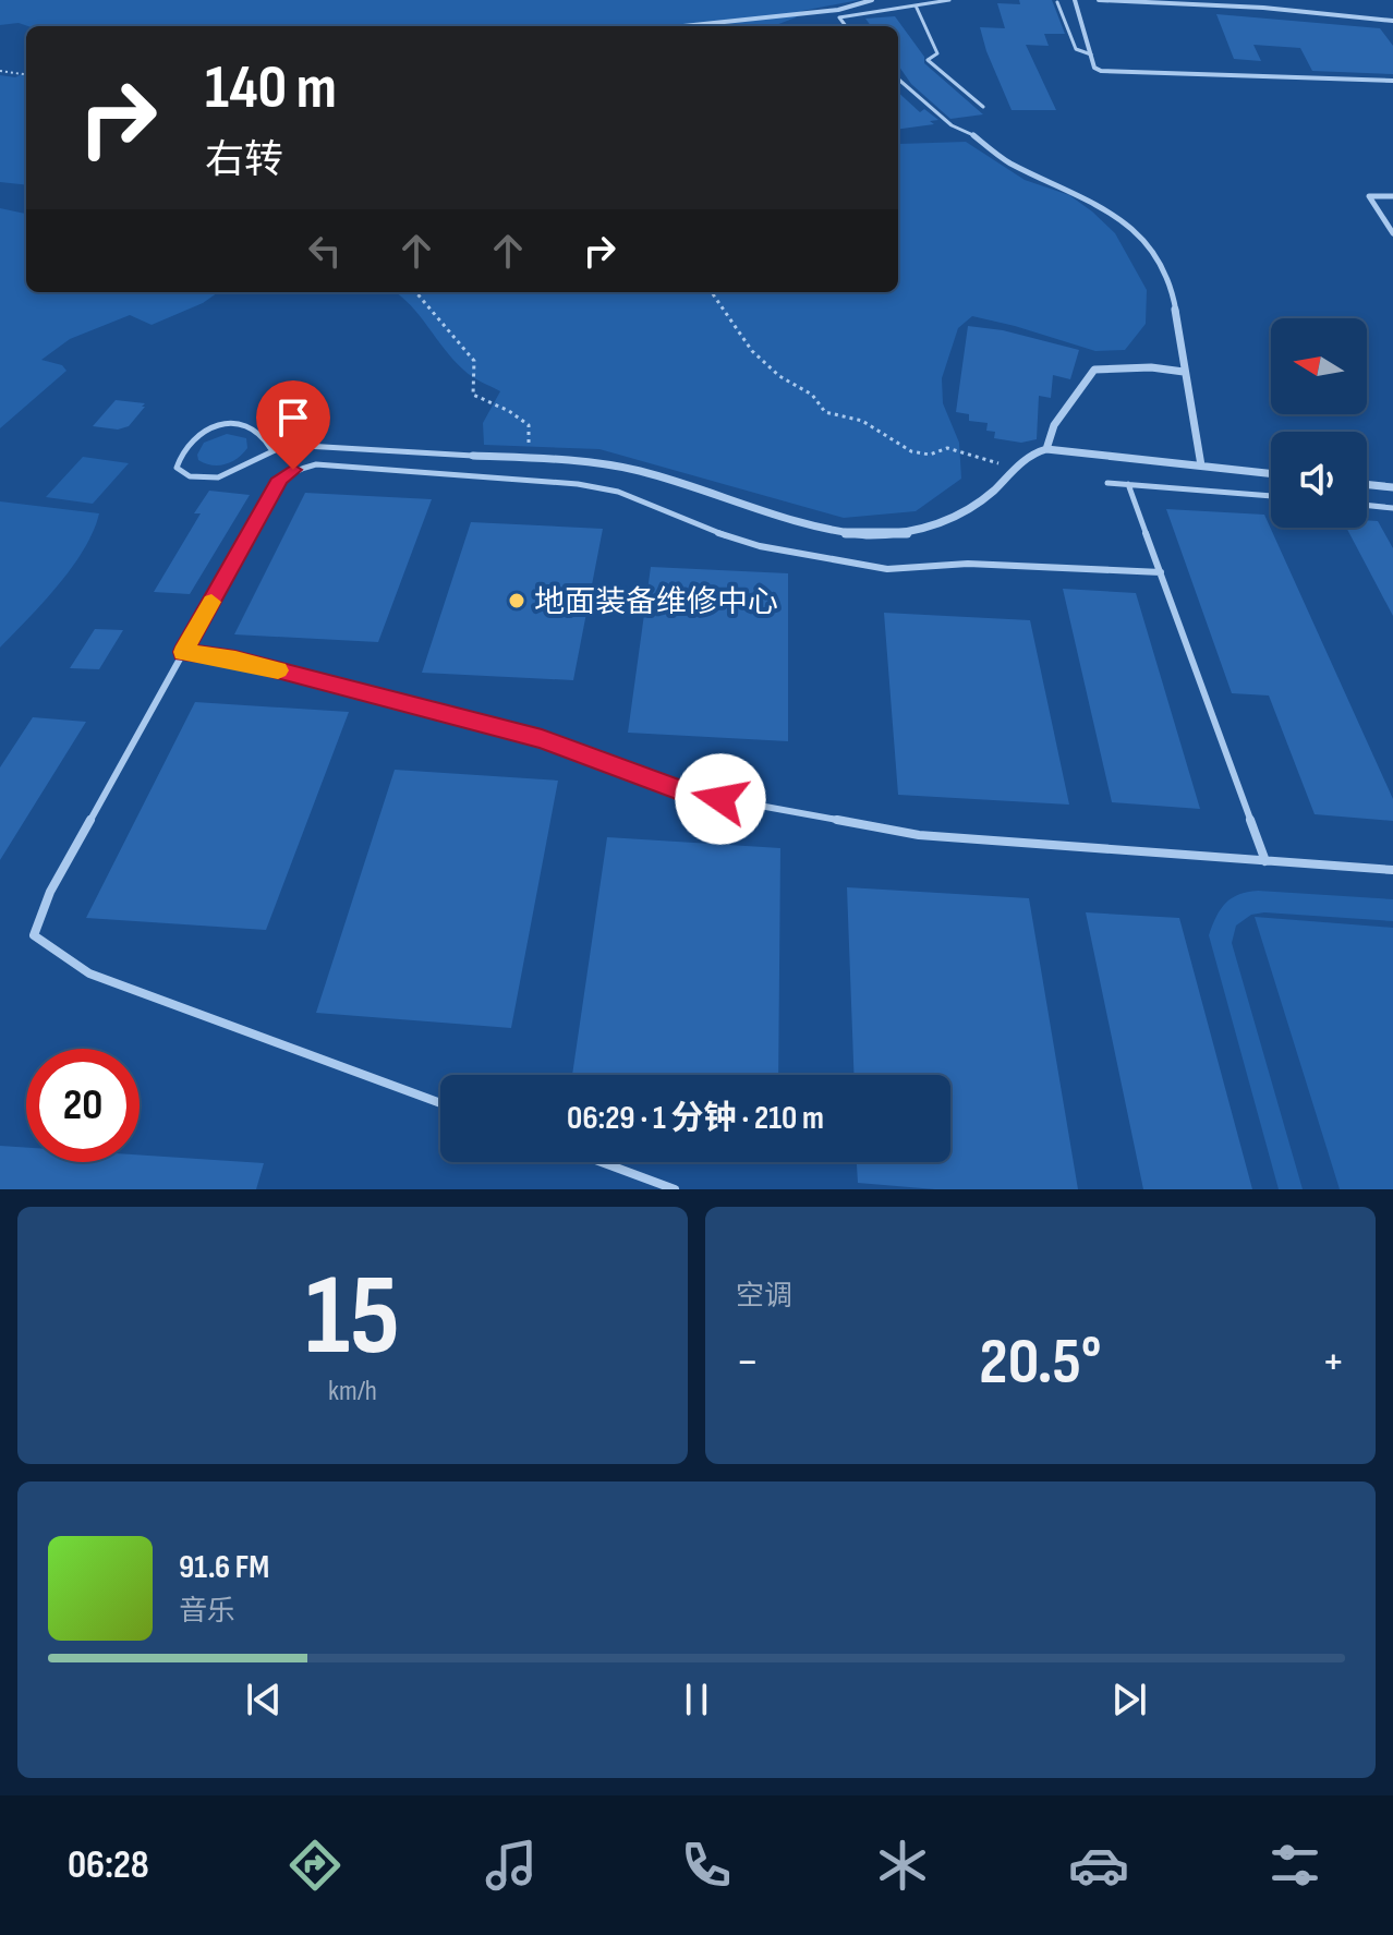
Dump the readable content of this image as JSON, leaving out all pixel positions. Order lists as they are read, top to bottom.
{
  "places": ["地面装备维修中心"],
  "north": "left",
  "page": {
    "turn": ["140 m", "右转"],
    "limit": "20",
    "trip": "06:29 · 1 分钟 · 210 m",
    "tile": [
      ["15", "km/h"],
      "空调"
    ],
    "heat": ["−", "20.5°", "+"],
    "song": ["91.6 FM", "音乐"],
    "tabs": "06:28"
  }
}
